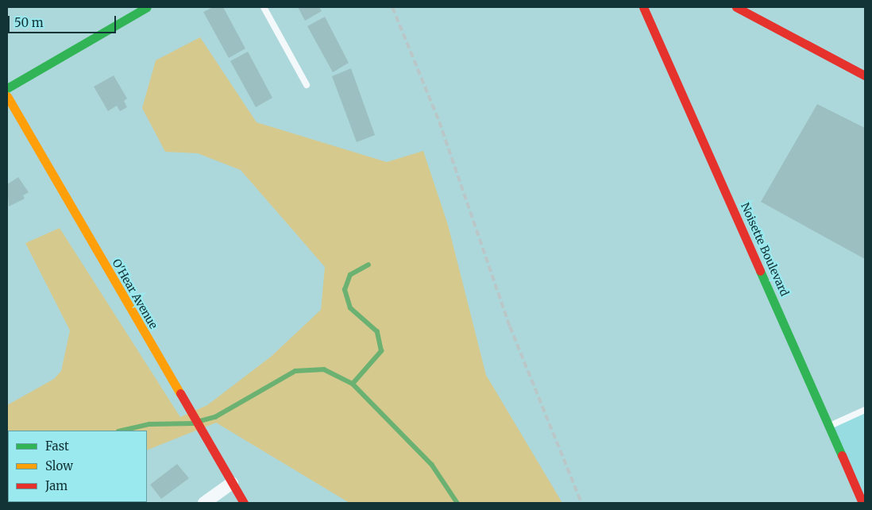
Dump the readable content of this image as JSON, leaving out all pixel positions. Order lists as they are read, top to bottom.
{
  "streets": {
    "street": ["Noisette Boulevard", "O'Hear Avenue"]
  },
  "legend": ["Fast", "Slow", "Jam"],
  "scale_bar": "50 m"
}
